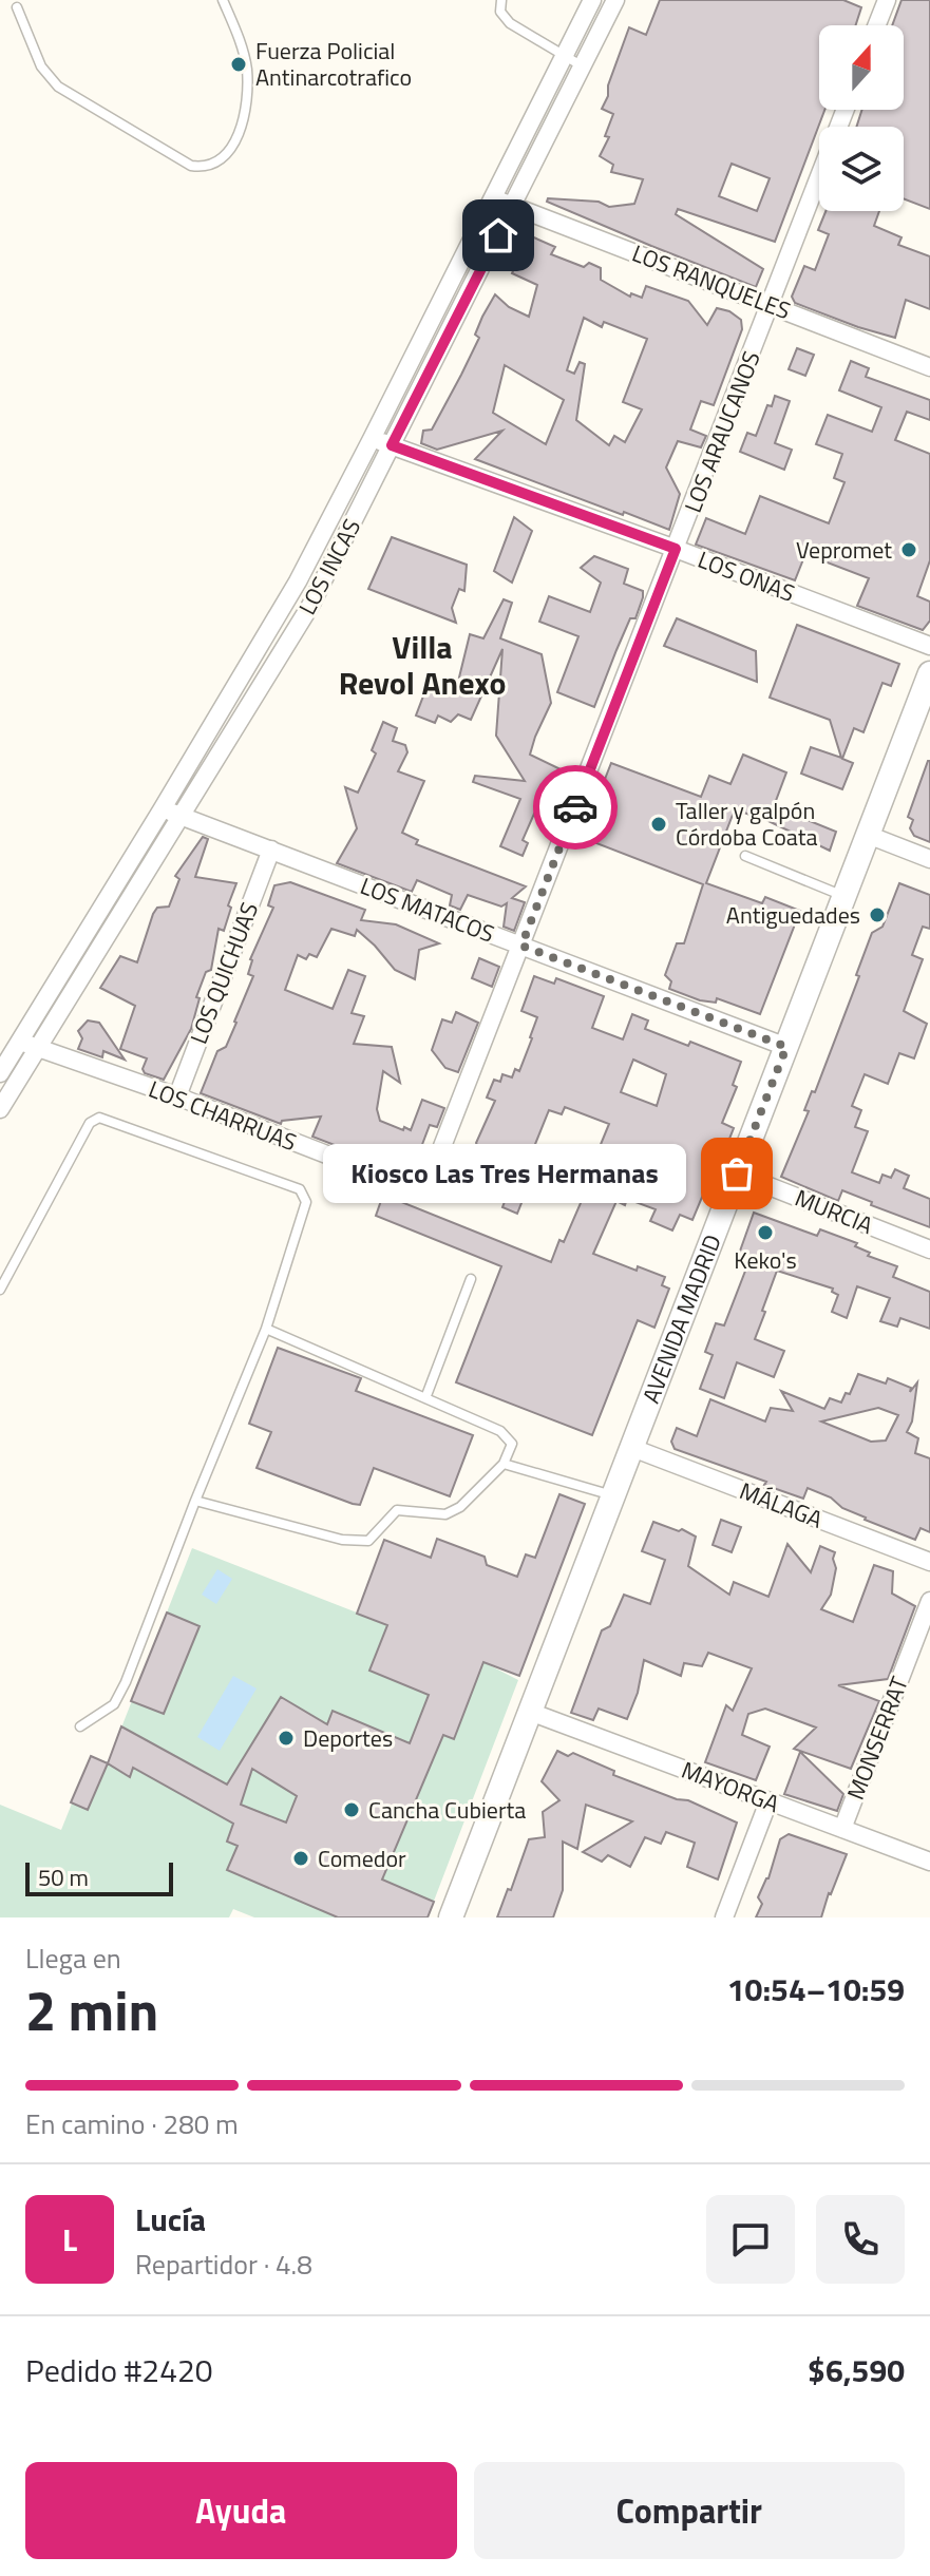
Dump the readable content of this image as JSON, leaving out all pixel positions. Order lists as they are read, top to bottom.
{
  "streets": {
    "main road": ["AVENIDA MADRID"],
    "street": [
      "LOS RANQUELES",
      "LOS ARAUCANOS",
      "LOS INCAS",
      "LOS ONAS",
      "LOS MATACOS",
      "LOS QUICHUAS",
      "LOS CHARRUAS",
      "MURCIA",
      "MÁLAGA",
      "MONSERRAT",
      "MAYORGA"
    ]
  },
  "crossings": [
    ["LOS RANQUELES", "LOS ARAUCANOS"],
    ["LOS RANQUELES", "LOS INCAS"],
    ["LOS ARAUCANOS", "LOS ONAS"],
    ["LOS ARAUCANOS", "LOS MATACOS"],
    ["LOS ARAUCANOS", "LOS CHARRUAS"],
    ["LOS INCAS", "LOS ONAS"],
    ["LOS INCAS", "LOS MATACOS"],
    ["LOS INCAS", "LOS CHARRUAS"],
    ["LOS MATACOS", "LOS QUICHUAS"],
    ["LOS MATACOS", "AVENIDA MADRID"],
    ["LOS QUICHUAS", "LOS CHARRUAS"],
    ["MURCIA", "AVENIDA MADRID"],
    ["AVENIDA MADRID", "MÁLAGA"],
    ["AVENIDA MADRID", "MAYORGA"],
    ["MONSERRAT", "MAYORGA"]
  ],
  "districts": ["Villa Revol Anexo"],
  "places": [
    "Fuerza Policial Antinarcotrafico",
    "Vepromet",
    "Taller y galpón Córdoba Coata",
    "Antiguedades",
    "Kiosco Las Tres Hermanas",
    "Keko's",
    "Deportes",
    "Cancha Cubierta",
    "Comedor"
  ],
  "scale_bar": "50 m",
  "north": "top",
  "page": {
    "bubble": "Kiosco Las Tres Hermanas",
    "scale": "50 m",
    "heading": ["2 min", "Llega en", "10:54–10:59"],
    "panel": [
      "Lucía",
      "Repartidor · 4.8",
      "Pedido #2420",
      "$6,590"
    ],
    "bar": "En camino · 280 m",
    "round": "L",
    "buttons": ["Ayuda", "Compartir"]
  }
}
